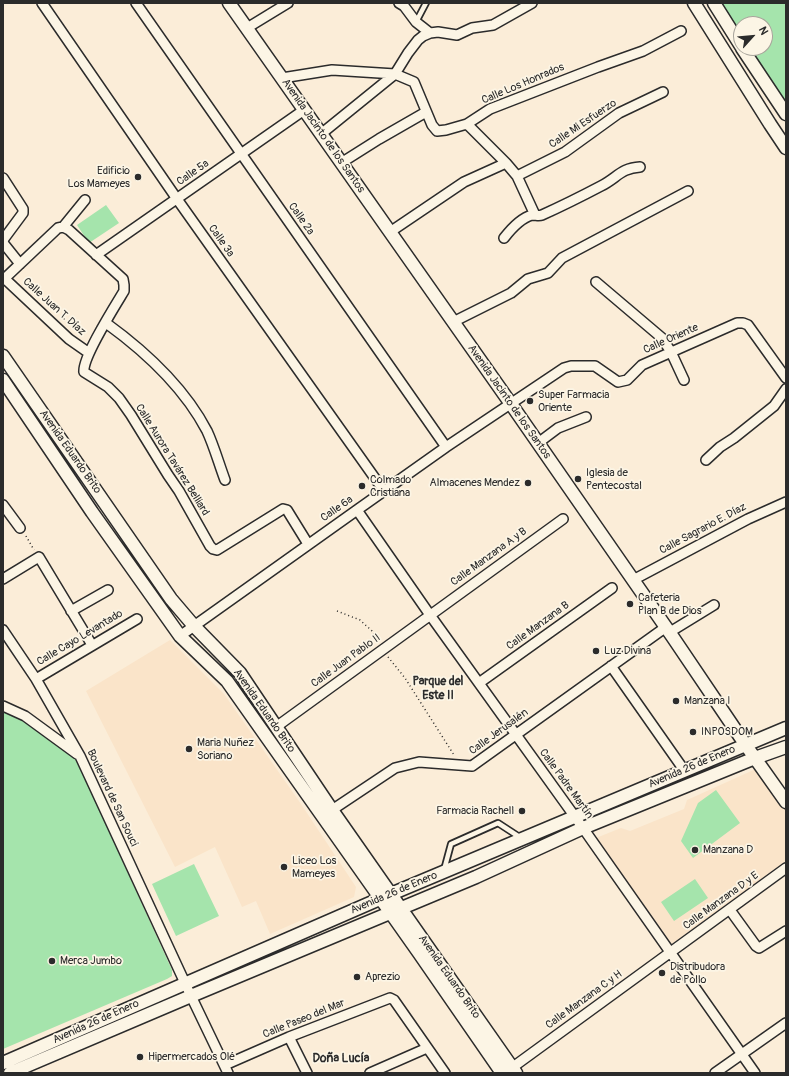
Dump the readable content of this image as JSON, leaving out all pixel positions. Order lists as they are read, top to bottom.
{
  "streets": {
    "street": [
      "Calle Los Honrados",
      "Calle Mi Esfuerzo",
      "Avenida Jacinto de los Santos",
      "Calle 5a",
      "Calle 2a",
      "Calle 3a",
      "Calle Juan T. Díaz",
      "Calle Oriente",
      "Avenida Eduardo Brito",
      "Calle Aurora Tavárez Belliard",
      "Calle 6a",
      "Calle Sagrario E. Díaz",
      "Calle Manzana A y B",
      "Calle Manzana B",
      "Calle Cayo Levantado",
      "Calle Juan Pablo II",
      "Calle Jerusalén",
      "Avenida 26 de Enero",
      "Calle Padre Martín",
      "Boulevard de San Souci",
      "Calle Manzana D y E",
      "Calle Manzana C y H",
      "Calle Paseo del Mar"
    ]
  },
  "crossings": [
    ["Calle Los Honrados", "Avenida Jacinto de los Santos"],
    ["Avenida Jacinto de los Santos", "Calle 5a"],
    ["Avenida Jacinto de los Santos", "Calle Oriente"],
    ["Avenida Jacinto de los Santos", "Calle 6a"],
    ["Avenida Jacinto de los Santos", "Calle Sagrario E. Díaz"],
    ["Avenida Jacinto de los Santos", "Calle Jerusalén"],
    ["Avenida Jacinto de los Santos", "Avenida 26 de Enero"],
    ["Calle 5a", "Calle 2a"],
    ["Calle 5a", "Calle 3a"],
    ["Calle 5a", "Calle Aurora Tavárez Belliard"],
    ["Calle 2a", "Calle 6a"],
    ["Calle 3a", "Calle 6a"],
    ["Calle Juan T. Díaz", "Calle Aurora Tavárez Belliard"],
    ["Calle Oriente", "Calle 6a"],
    ["Avenida Eduardo Brito", "Calle 6a"],
    ["Avenida Eduardo Brito", "Calle Juan Pablo II"],
    ["Avenida Eduardo Brito", "Calle Jerusalén"],
    ["Avenida Eduardo Brito", "Avenida 26 de Enero"],
    ["Avenida Eduardo Brito", "Calle Manzana C y H"],
    ["Calle Aurora Tavárez Belliard", "Calle 6a"],
    ["Calle 6a", "Calle Padre Martín"],
    ["Calle Manzana A y B", "Calle Juan Pablo II"],
    ["Calle Manzana A y B", "Calle Padre Martín"],
    ["Calle Manzana B", "Calle Padre Martín"],
    ["Calle Cayo Levantado", "Boulevard de San Souci"],
    ["Calle Juan Pablo II", "Calle Padre Martín"],
    ["Calle Jerusalén", "Calle Padre Martín"],
    ["Avenida 26 de Enero", "Calle Padre Martín"],
    ["Avenida 26 de Enero", "Boulevard de San Souci"],
    ["Calle Padre Martín", "Calle Manzana D y E"],
    ["Calle Padre Martín", "Calle Manzana C y H"],
    ["Boulevard de San Souci", "Calle Paseo del Mar"],
    ["Calle Manzana D y E", "Calle Manzana C y H"]
  ],
  "districts": ["Parque del Este II", "Doña Lucía"],
  "places": [
    "Edificio Los Mameyes",
    "Super Farmacia Oriente",
    "Iglesia de Pentecostal",
    "Almacenes Mendez",
    "Colmado Cristiana",
    "Cafeteria Plan B de Dios",
    "Luz Divina",
    "Manzana I",
    "INPOSDOM",
    "Maria Nuñez Soriano",
    "Farmacia Rachell",
    "Manzana D",
    "Liceo Los Mameyes",
    "Merca Jumbo",
    "Distribudora de Pollo",
    "Aprezio",
    "Hipermercados Olé"
  ],
  "north": "top right"
}
